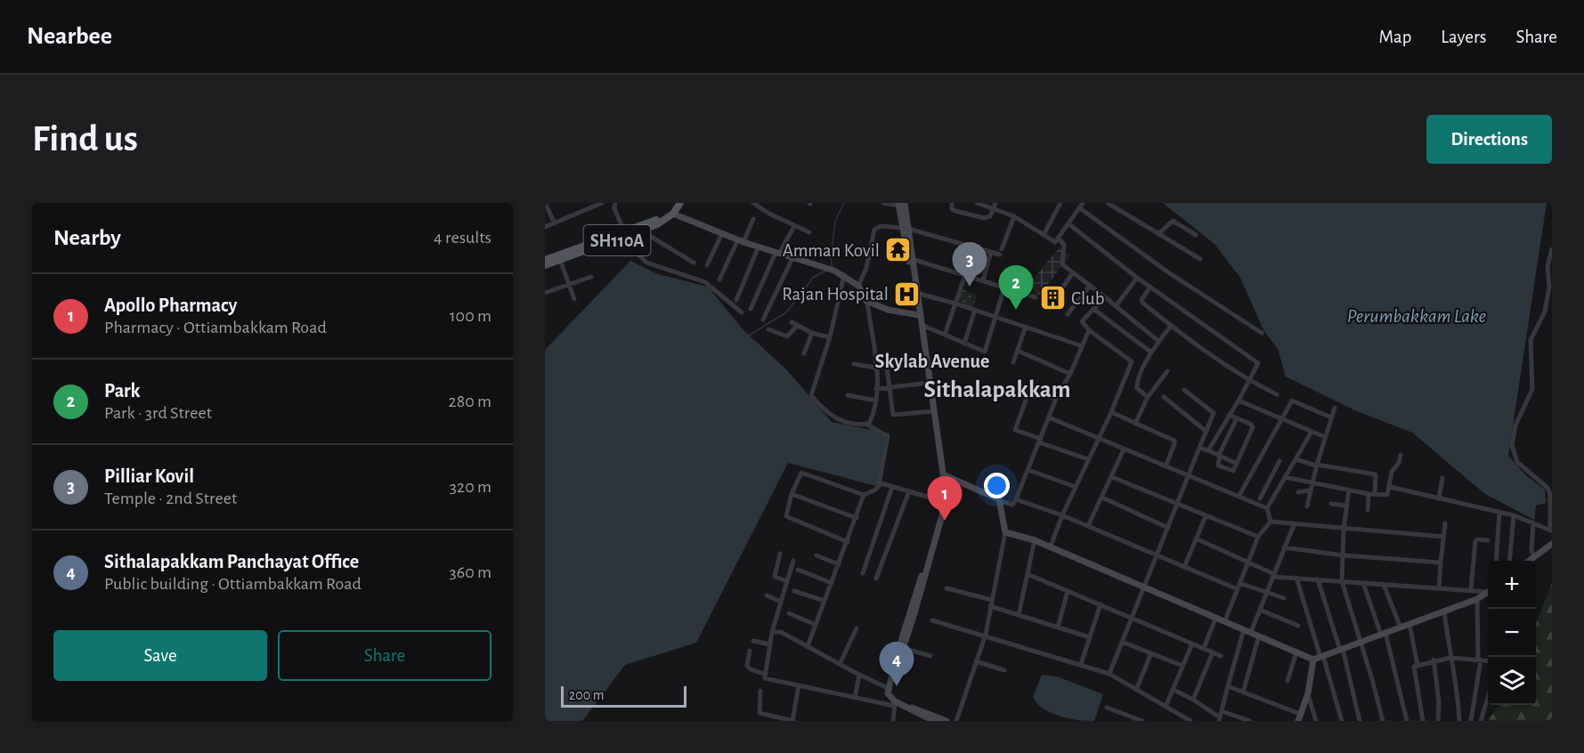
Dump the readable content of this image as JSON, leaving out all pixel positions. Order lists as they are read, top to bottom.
{
  "streets": {
    "main road": ["SH110A"]
  },
  "districts": ["Skylab Avenue", "Sithalapakkam"],
  "water": ["Perumbakkam Lake"],
  "places": {
    "temple": ["Amman Kovil"],
    "hospital": ["Rajan Hospital"],
    "building": ["Club"]
  },
  "scale_bar": "200 m",
  "page": {
    "header": "Nearbee",
    "nav": ["Map", "Layers", "Share"],
    "buttons": [
      "Directions",
      ["Save", "Share"]
    ],
    "title": "Find us",
    "heading": ["Nearby", "4 results"],
    "pins": [
      "3",
      "2",
      "1",
      "4"
    ],
    "list": [
      {
        "mark": "1",
        "name": "Apollo Pharmacy",
        "note": "Pharmacy · Ottiambakkam Road",
        "value": "100 m"
      },
      {
        "mark": "2",
        "name": "Park",
        "note": "Park · 3rd Street",
        "value": "280 m"
      },
      {
        "mark": "3",
        "name": "Pilliar Kovil",
        "note": "Temple · 2nd Street",
        "value": "320 m"
      },
      {
        "mark": "4",
        "name": "Sithalapakkam Panchayat Office",
        "note": "Public building · Ottiambakkam Road",
        "value": "360 m"
      }
    ],
    "map_buttons": ["+", "−"],
    "scale": "200 m"
  }
}
